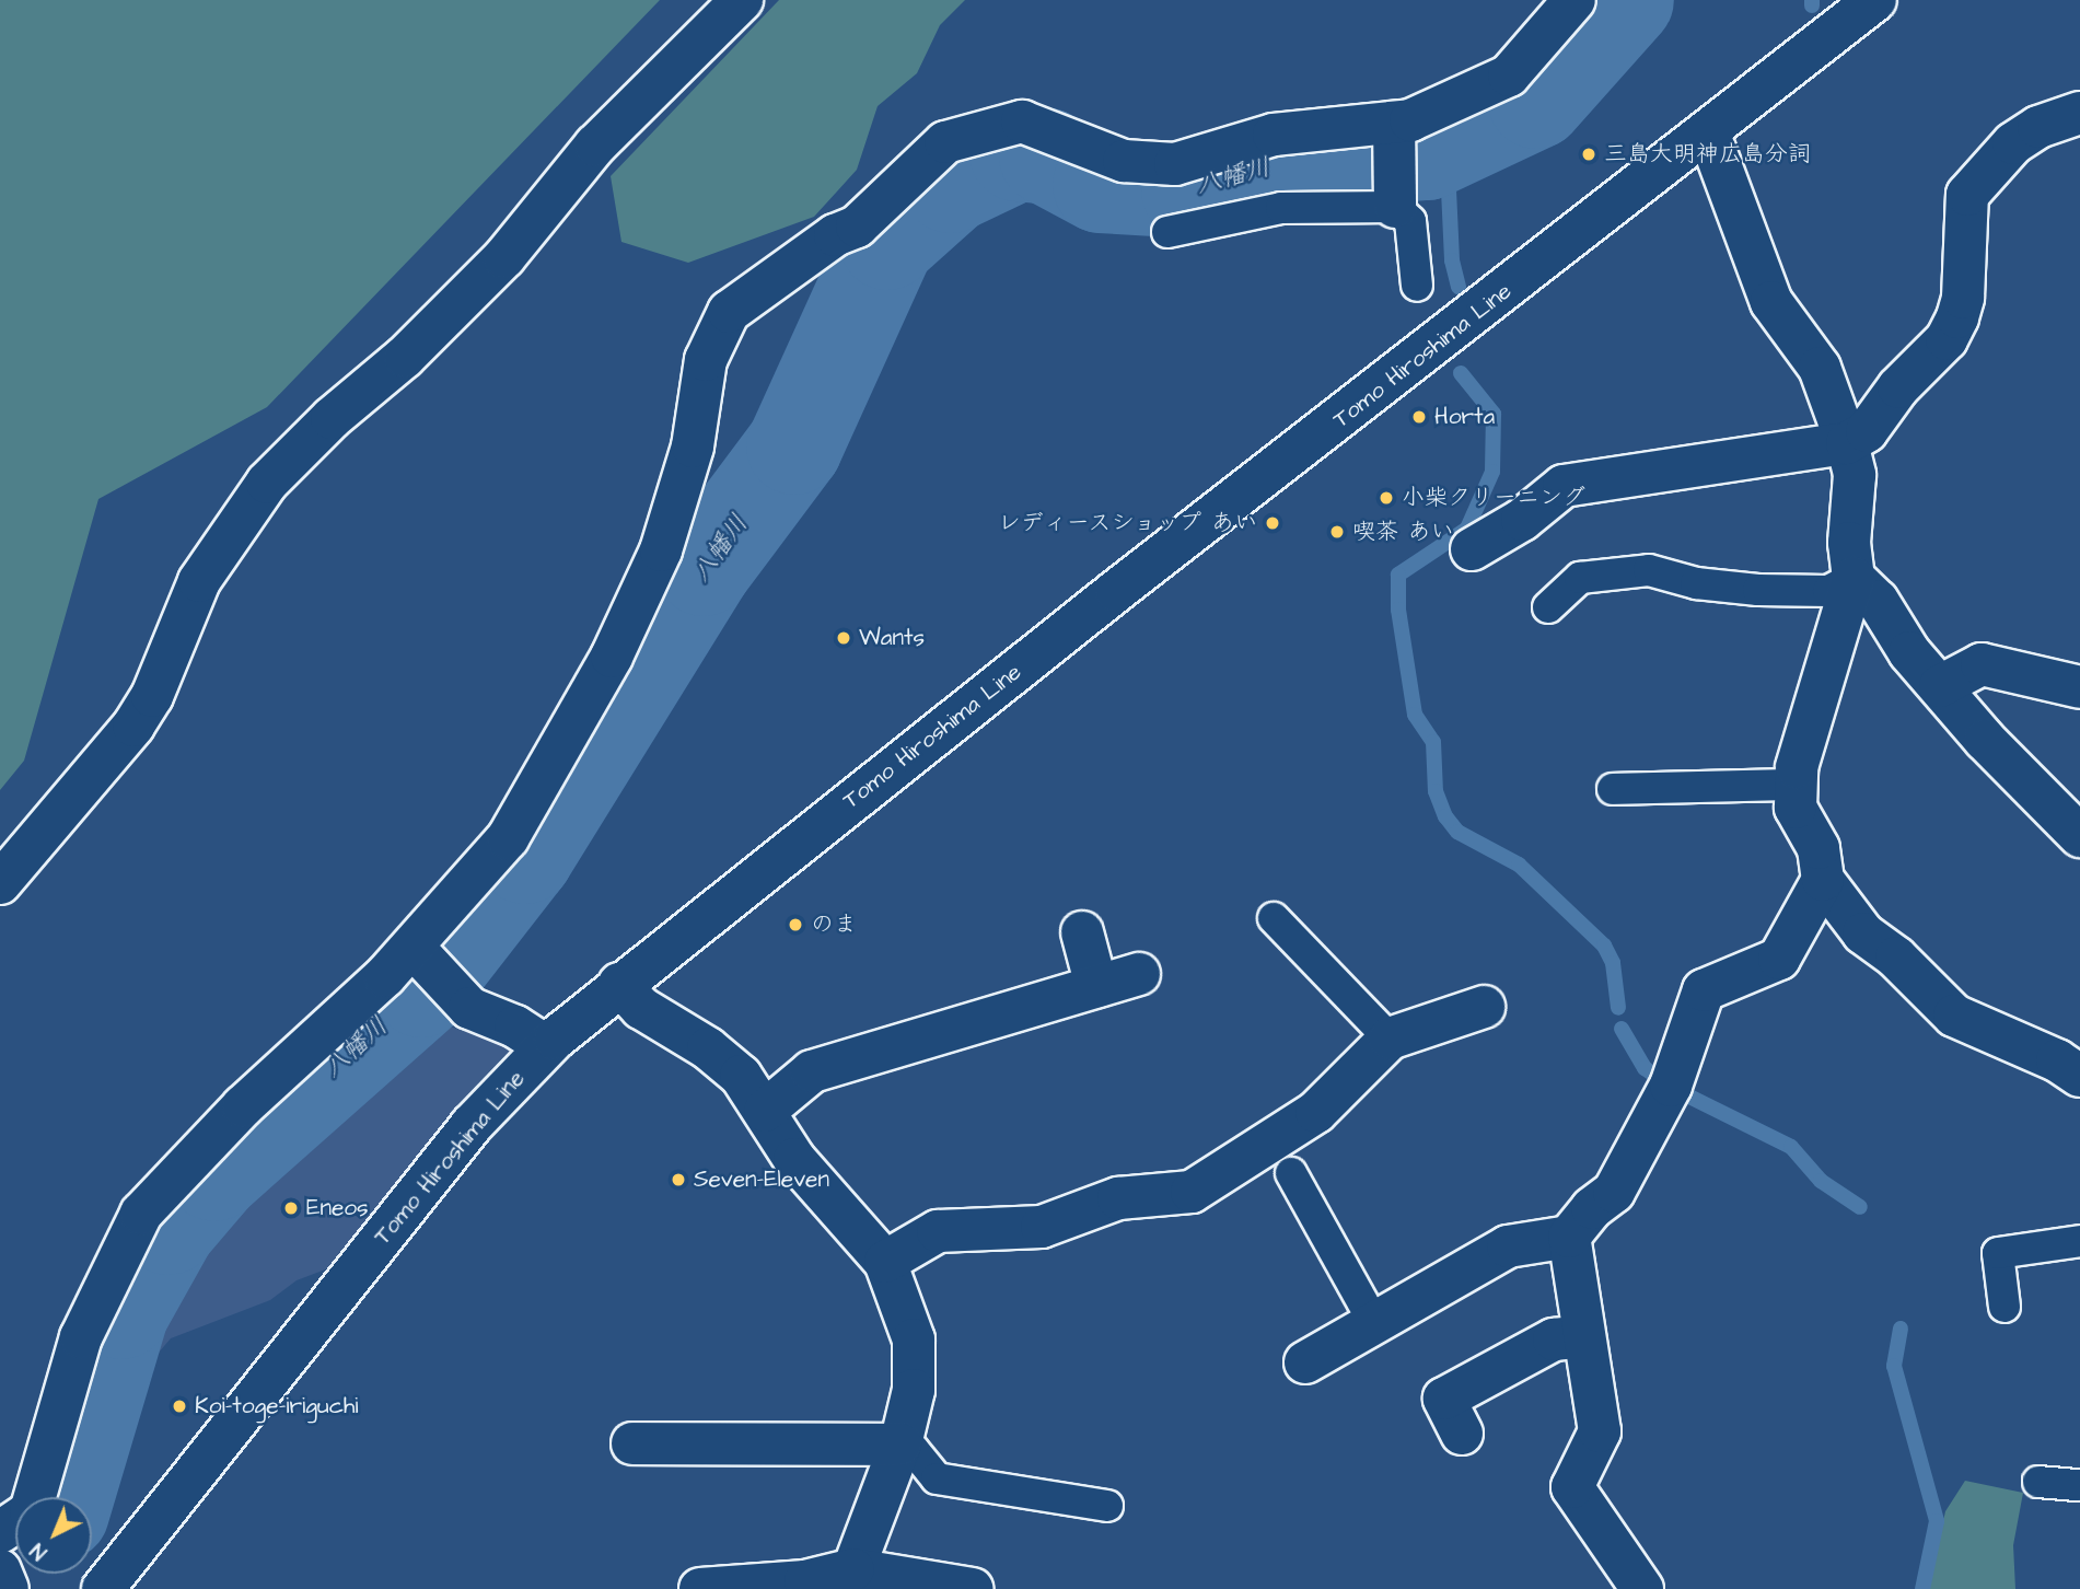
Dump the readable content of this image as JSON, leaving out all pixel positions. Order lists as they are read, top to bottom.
{
  "streets": {
    "street": ["Tomo Hiroshima Line"]
  },
  "water": ["八幡川"],
  "places": [
    "三島大明神広島分詞",
    "Horta",
    "小柴クリーニング",
    "レディースショップ あい",
    "喫茶 あい",
    "Wants",
    "のま",
    "Seven-Eleven",
    "Eneos",
    "Koi-toge-iriguchi"
  ],
  "north": "bottom left"
}
